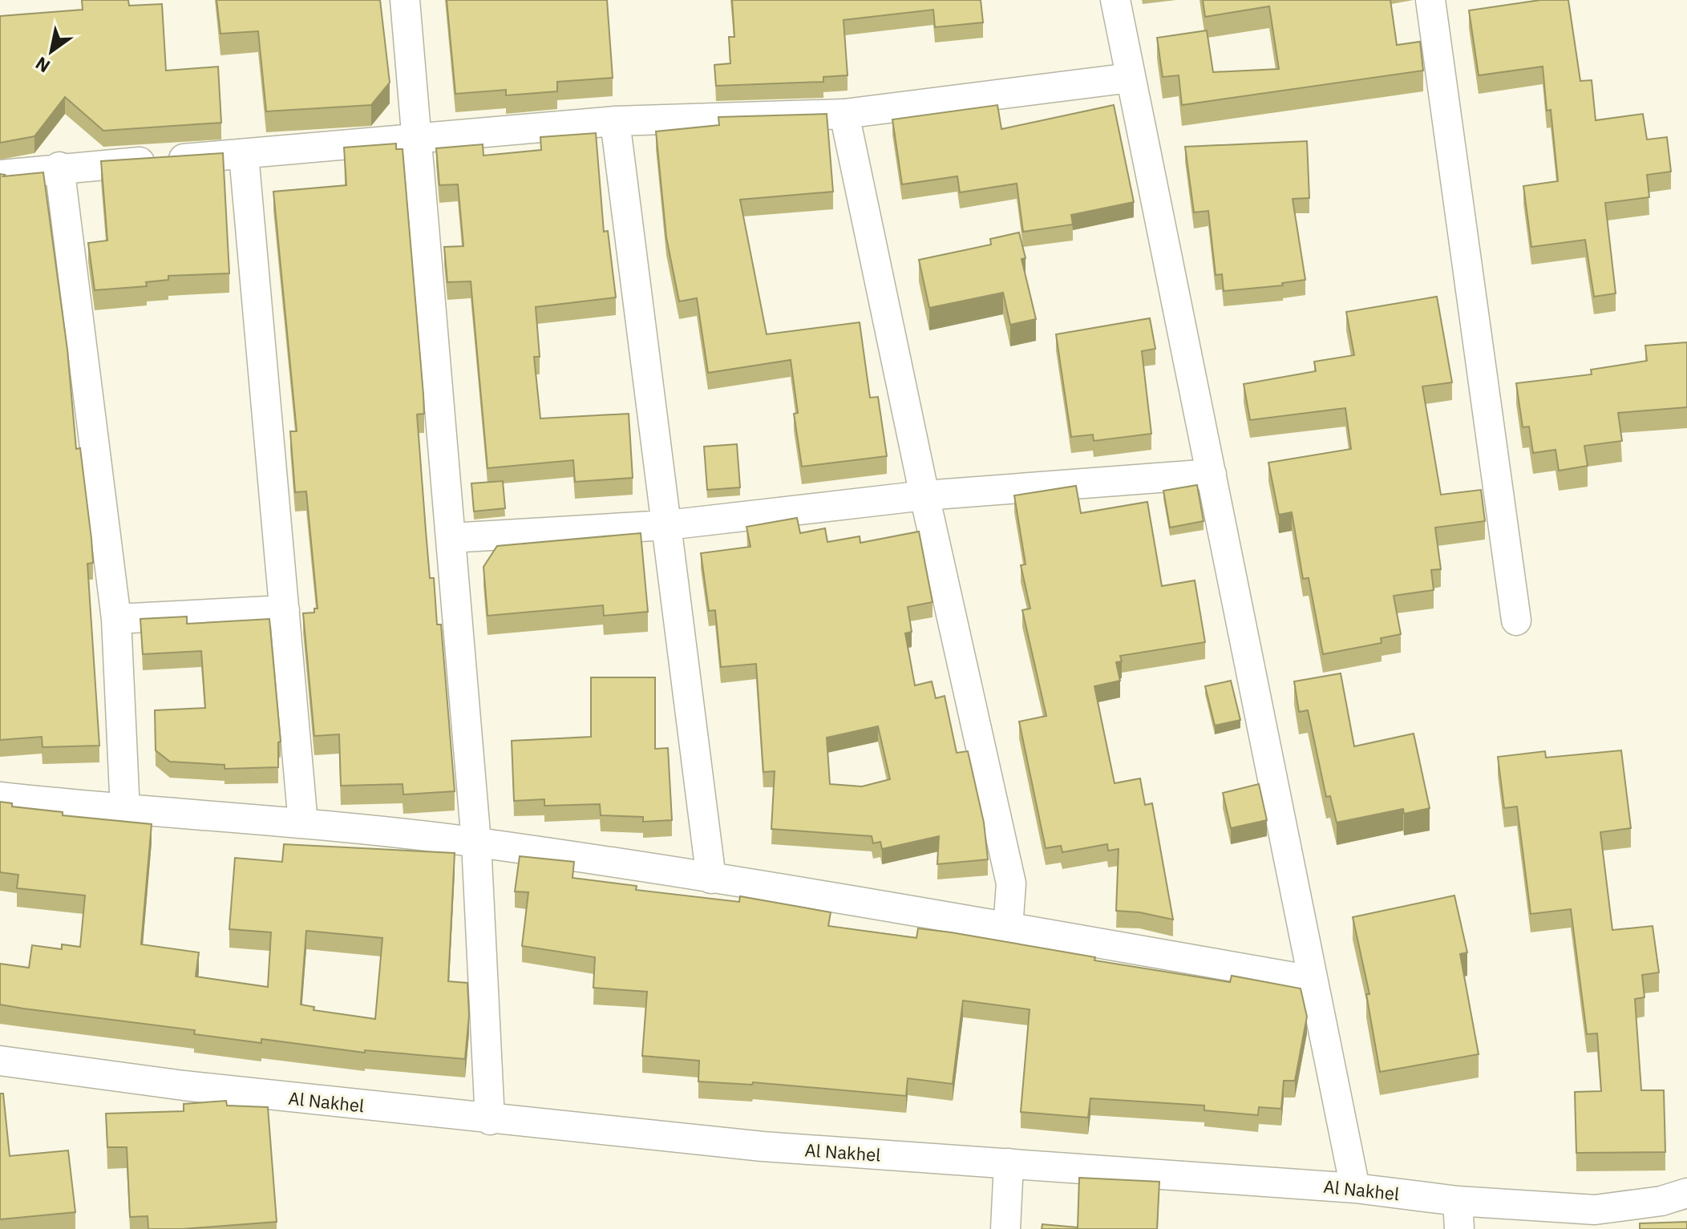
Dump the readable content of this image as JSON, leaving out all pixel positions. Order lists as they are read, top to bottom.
{
  "streets": {
    "street": ["Al Nakhel"]
  },
  "north": "bottom left"
}
